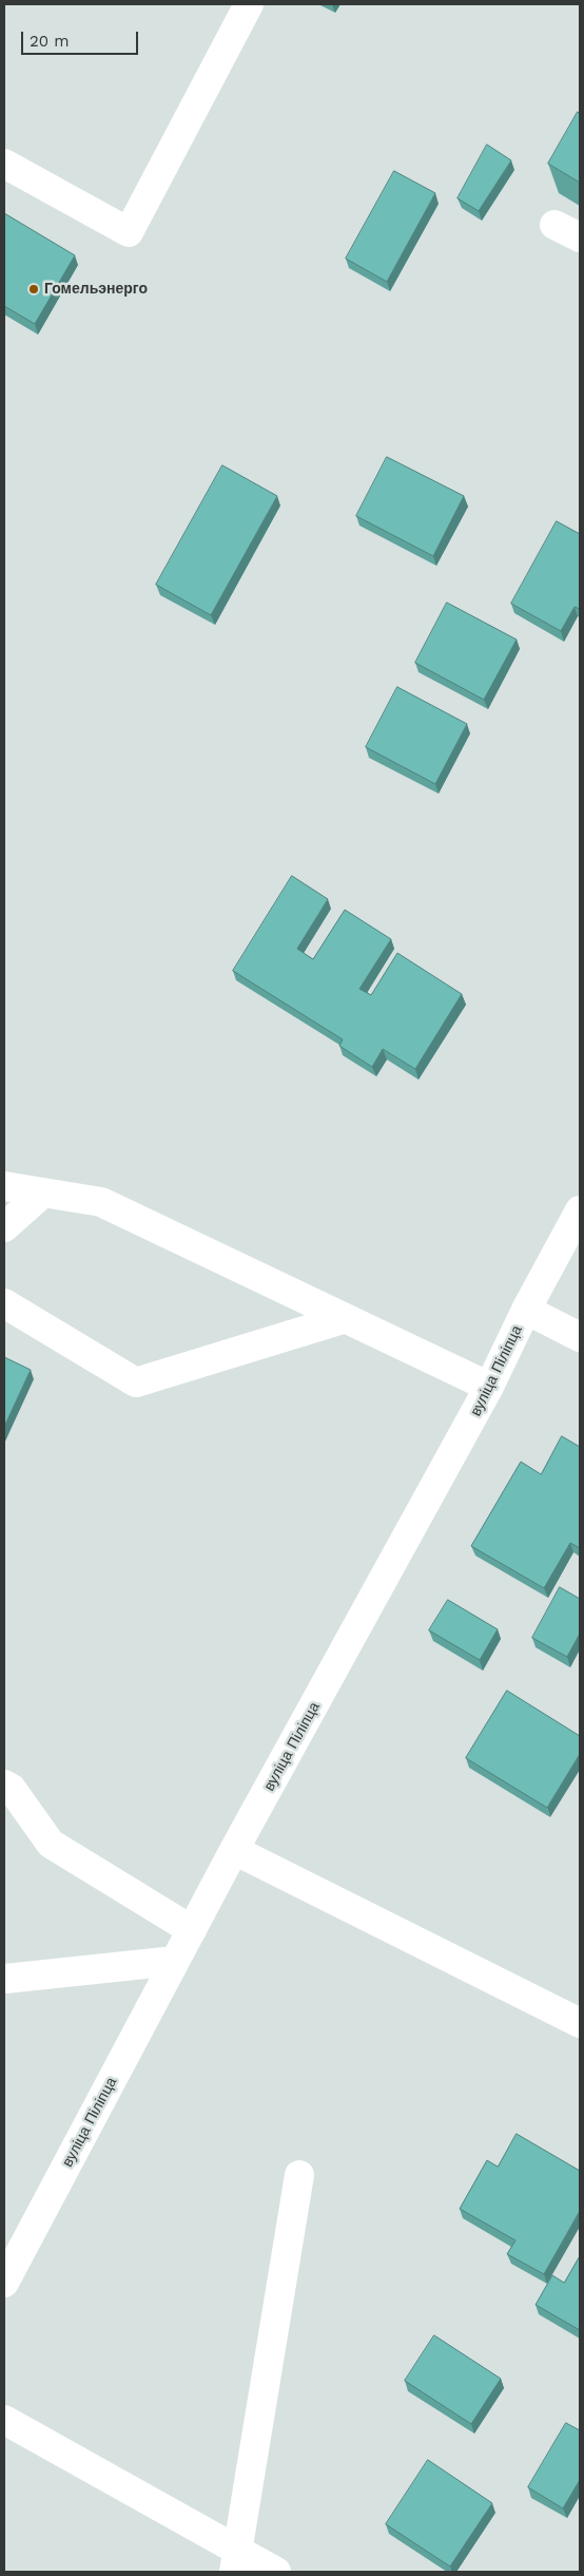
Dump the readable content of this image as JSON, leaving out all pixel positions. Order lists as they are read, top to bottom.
{
  "streets": {
    "street": ["вуліца Піліпца"]
  },
  "places": ["Гомельэнерго"],
  "scale_bar": "20 m"
}
